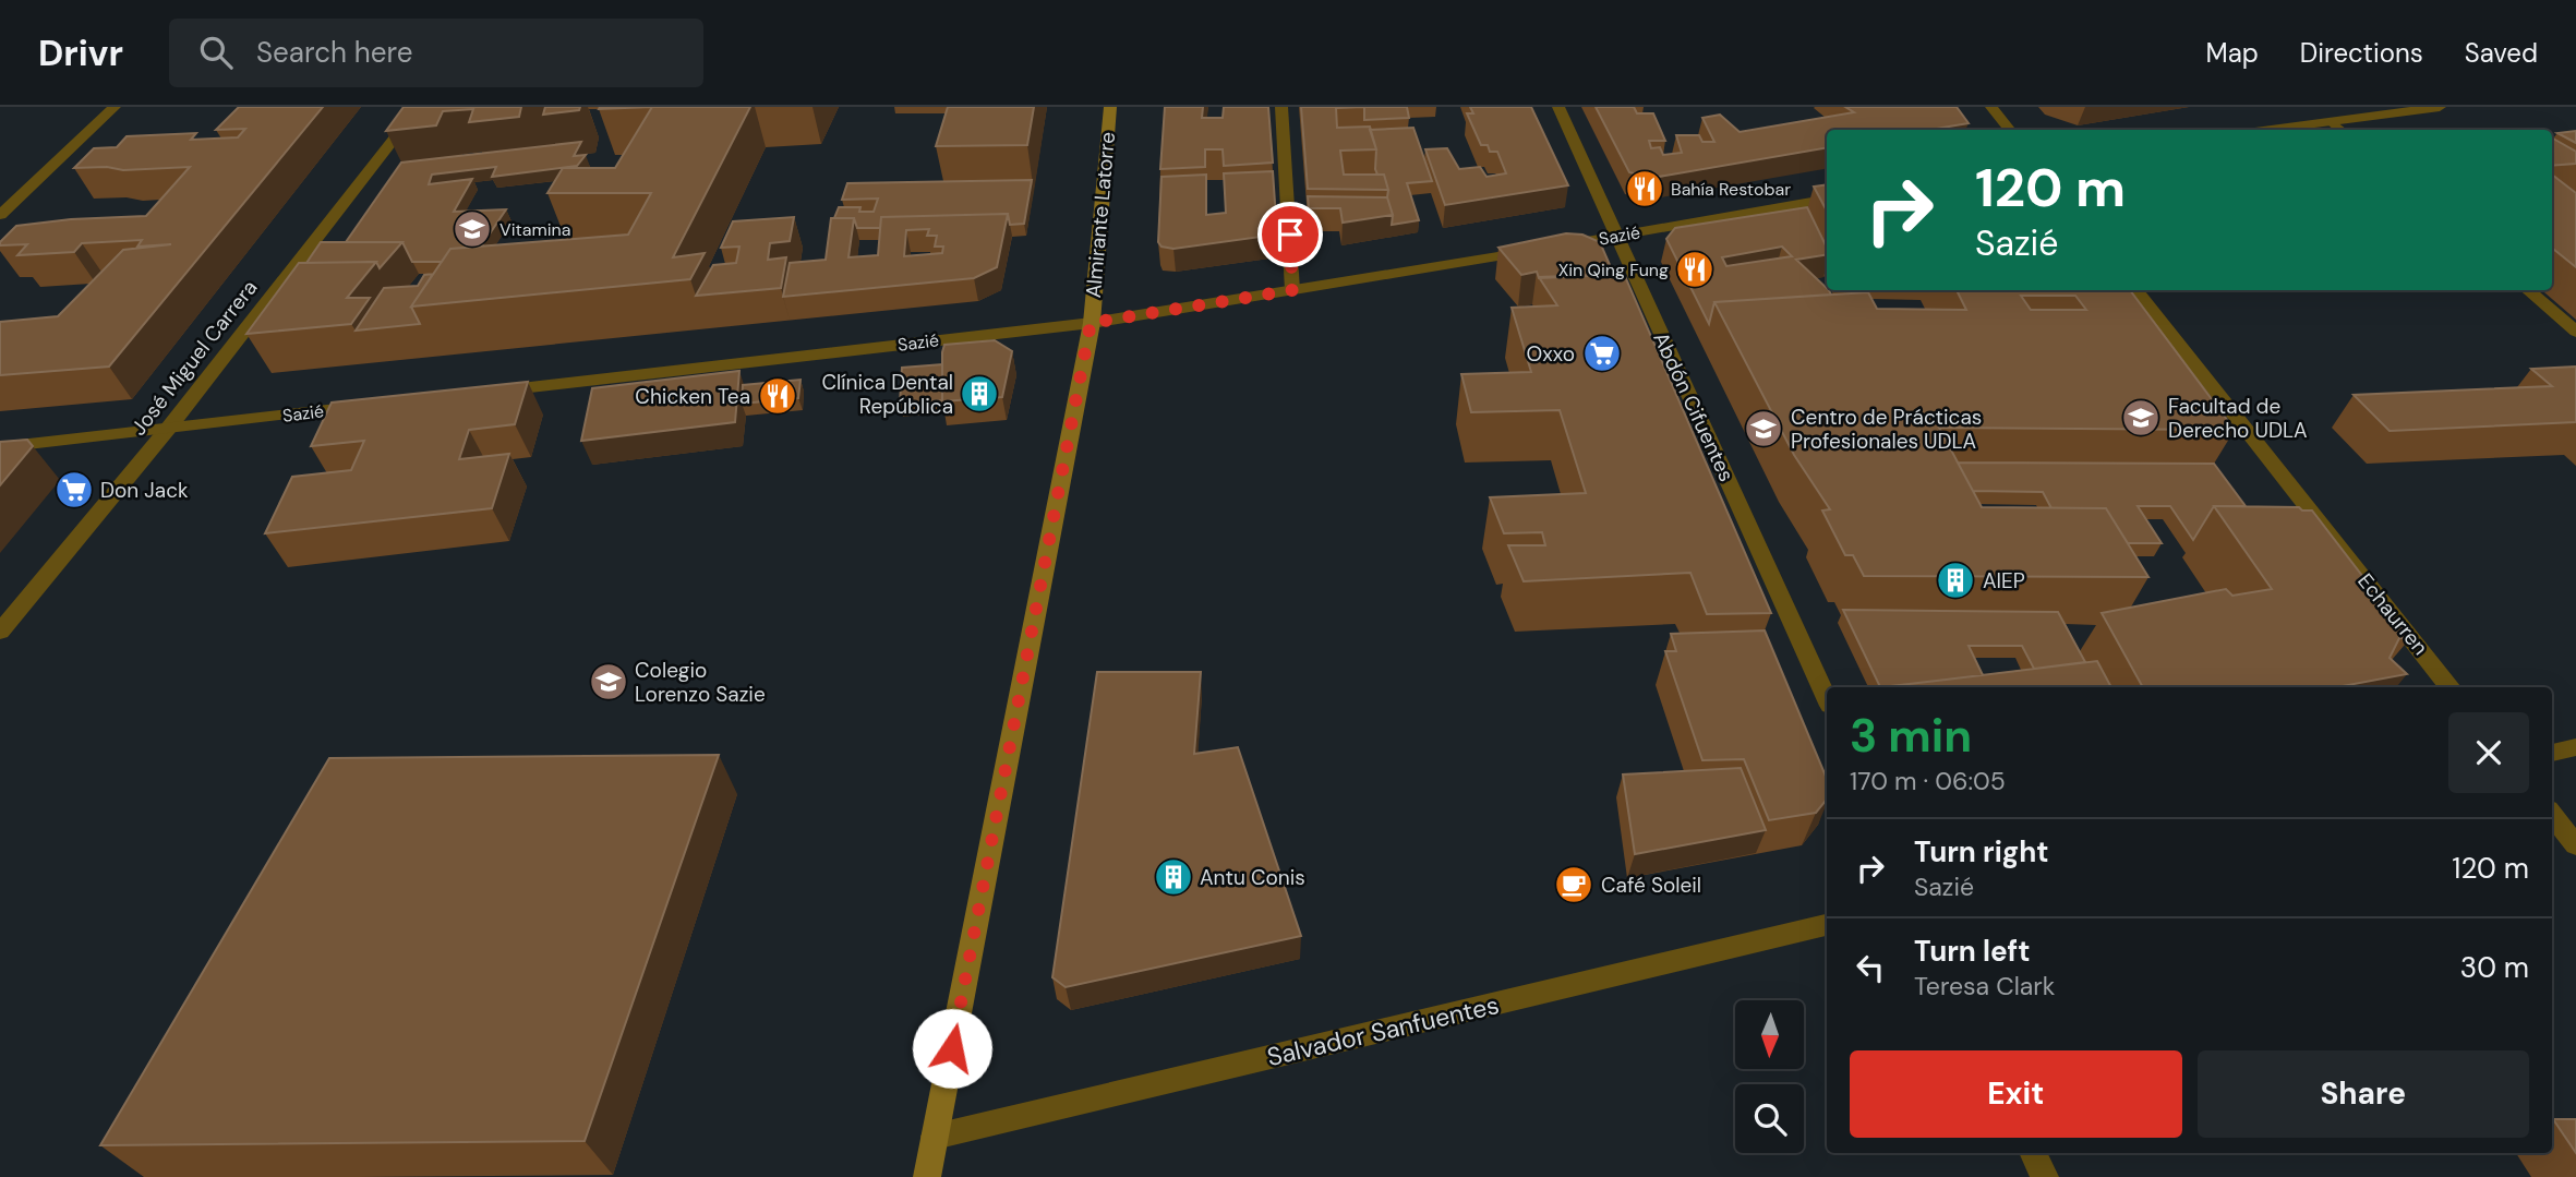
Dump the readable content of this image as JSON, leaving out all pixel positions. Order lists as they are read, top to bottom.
{
  "streets": {
    "main road": ["Almirante Latorre"],
    "street": [
      "Sazié",
      "José Miguel Carrera",
      "Abdón Cifuentes",
      "Echaurren",
      "Salvador Sanfuentes"
    ]
  },
  "crossings": [
    ["Almirante Latorre", "Sazié"],
    ["Almirante Latorre", "Salvador Sanfuentes"],
    ["Sazié", "José Miguel Carrera"],
    ["Sazié", "Abdón Cifuentes"]
  ],
  "places": {
    "restaurant": ["Bahía Restobar", "Xin Qing Fung", "Chicken Tea"],
    "school or university": [
      "Vitamina",
      "Facultad de Derecho UDLA",
      "Centro de Prácticas Profesionales UDLA",
      "Colegio Lorenzo Sazie"
    ],
    "supermarket": ["Oxxo", "Don Jack"],
    "building": ["Clínica Dental República", "AIEP", "Antu Conis"],
    "cafe": ["Café Soleil"]
  },
  "north": "bottom",
  "page": {
    "header": "Drivr",
    "search": "Search here",
    "nav": ["Map", "Directions", "Saved"],
    "turn": ["120 m", "Sazié"],
    "heading": ["3 min", "170 m · 06:05"],
    "list": [
      {
        "name": "Turn right",
        "note": "Sazié",
        "value": "120 m"
      },
      {
        "name": "Turn left",
        "note": "Teresa Clark",
        "value": "30 m"
      }
    ],
    "buttons": ["Exit", "Share"]
  }
}
